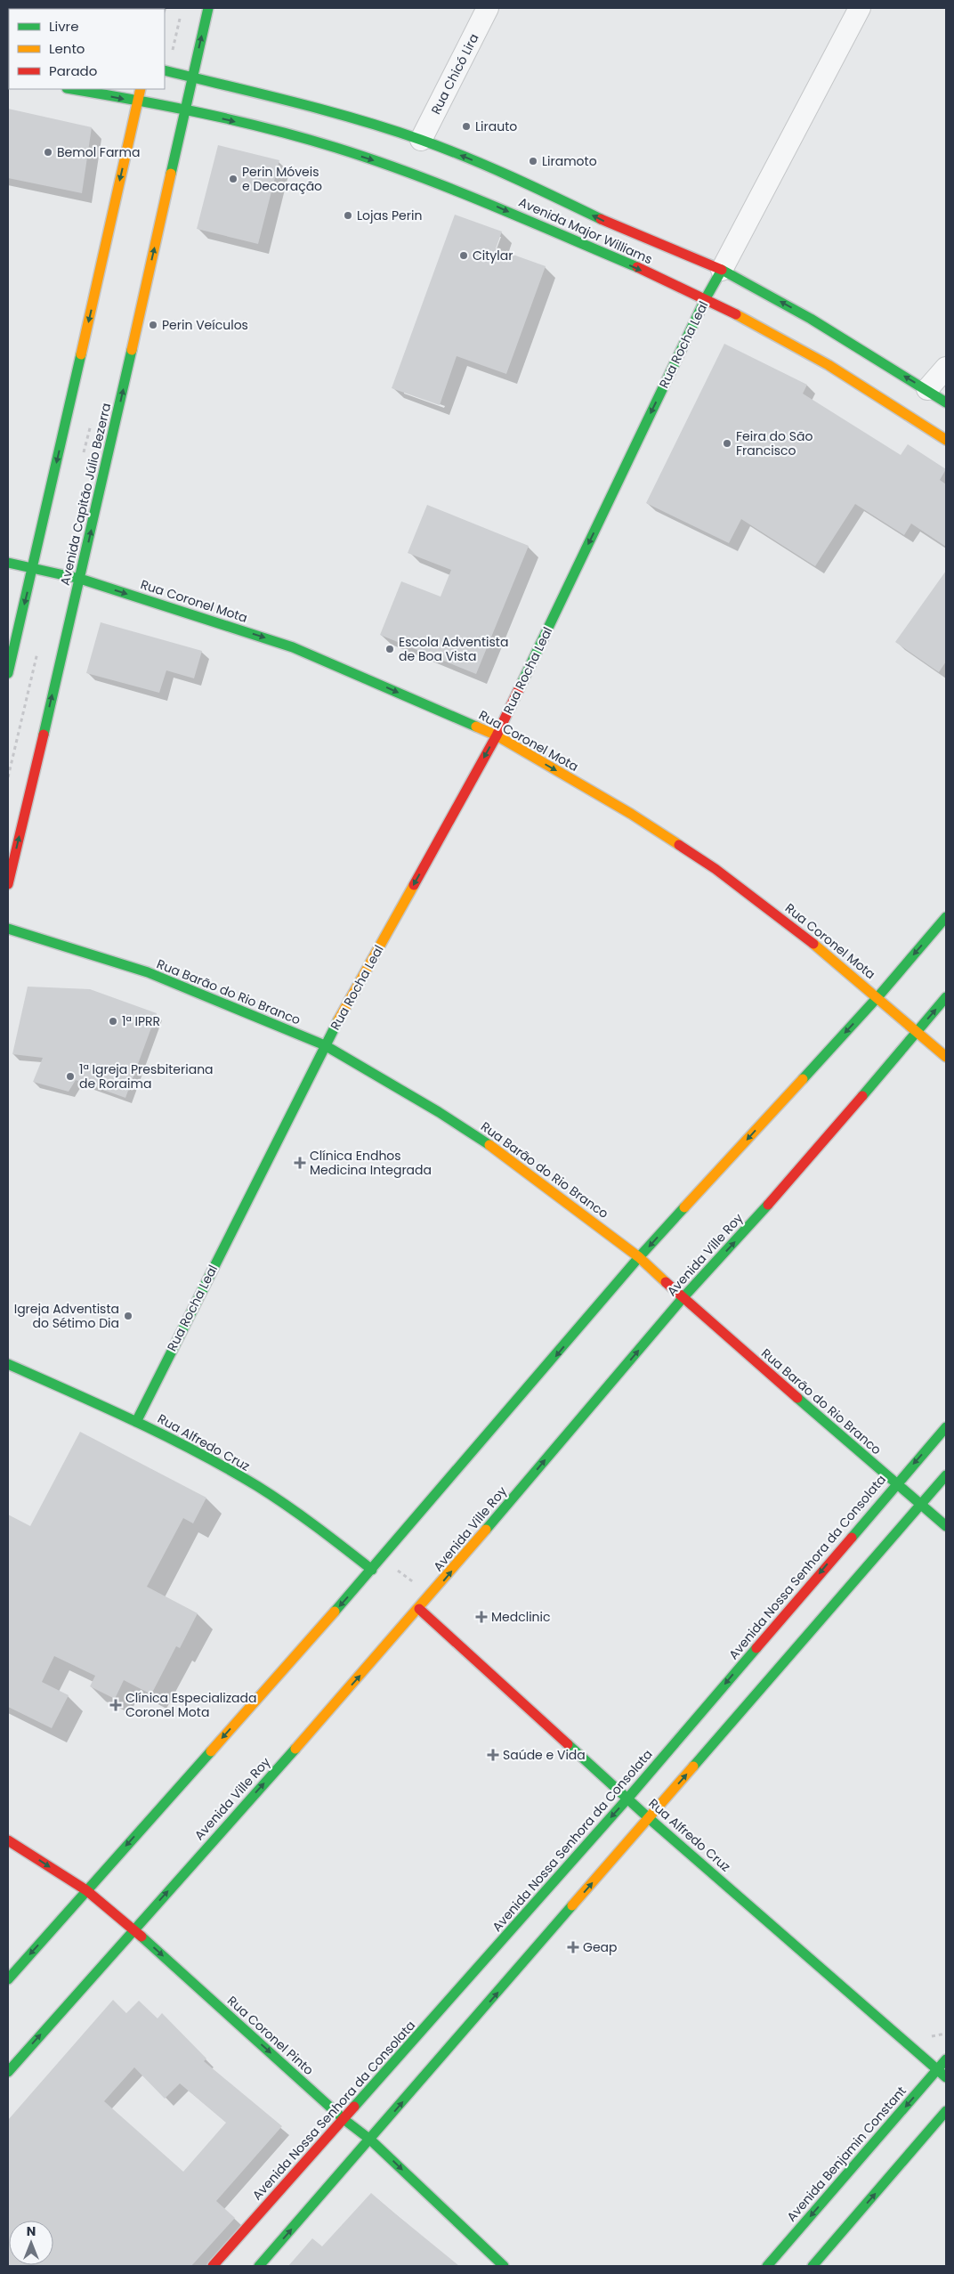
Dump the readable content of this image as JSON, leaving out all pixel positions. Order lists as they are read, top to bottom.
{
  "streets": {
    "main road": [
      "Avenida Major Williams",
      "Rua Rocha Leal",
      "Avenida Capitão Júlio Bezerra",
      "Rua Coronel Mota",
      "Rua Barão do Rio Branco",
      "Avenida Ville Roy",
      "Rua Alfredo Cruz",
      "Avenida Nossa Senhora da Consolata",
      "Rua Coronel Pinto",
      "Avenida Benjamin Constant"
    ],
    "street": ["Rua Chicó Lira"]
  },
  "crossings": [
    ["Rua Chicó Lira", "Avenida Major Williams"],
    ["Avenida Major Williams", "Rua Rocha Leal"],
    ["Avenida Major Williams", "Avenida Capitão Júlio Bezerra"],
    ["Rua Rocha Leal", "Rua Coronel Mota"],
    ["Rua Rocha Leal", "Rua Barão do Rio Branco"],
    ["Rua Rocha Leal", "Rua Alfredo Cruz"],
    ["Avenida Capitão Júlio Bezerra", "Rua Coronel Mota"],
    ["Rua Coronel Mota", "Avenida Ville Roy"],
    ["Rua Barão do Rio Branco", "Avenida Ville Roy"],
    ["Rua Barão do Rio Branco", "Avenida Nossa Senhora da Consolata"],
    ["Avenida Ville Roy", "Rua Alfredo Cruz"],
    ["Avenida Ville Roy", "Rua Coronel Pinto"],
    ["Rua Alfredo Cruz", "Avenida Nossa Senhora da Consolata"],
    ["Rua Alfredo Cruz", "Avenida Benjamin Constant"],
    ["Avenida Nossa Senhora da Consolata", "Rua Coronel Pinto"]
  ],
  "one_way": ["Rua Rocha Leal", "Rua Coronel Mota", "Rua Coronel Pinto"],
  "places": {
    "other": [
      "Lirauto",
      "Bemol Farma",
      "Liramoto",
      "Perin Móveis e Decoração",
      "Lojas Perin",
      "Citylar",
      "Perin Veículos",
      "Feira do São Francisco",
      "Escola Adventista de Boa Vista",
      "1ª IPRR",
      "1ª Igreja Presbiteriana de Roraima",
      "Igreja Adventista do Sétimo Dia"
    ],
    "health": [
      "Clínica Endhos Medicina Integrada",
      "Medclinic",
      "Clínica Especializada Coronel Mota",
      "Saúde e Vida",
      "Geap"
    ]
  },
  "legend": ["Livre", "Lento", "Parado"],
  "north": "top"
}
